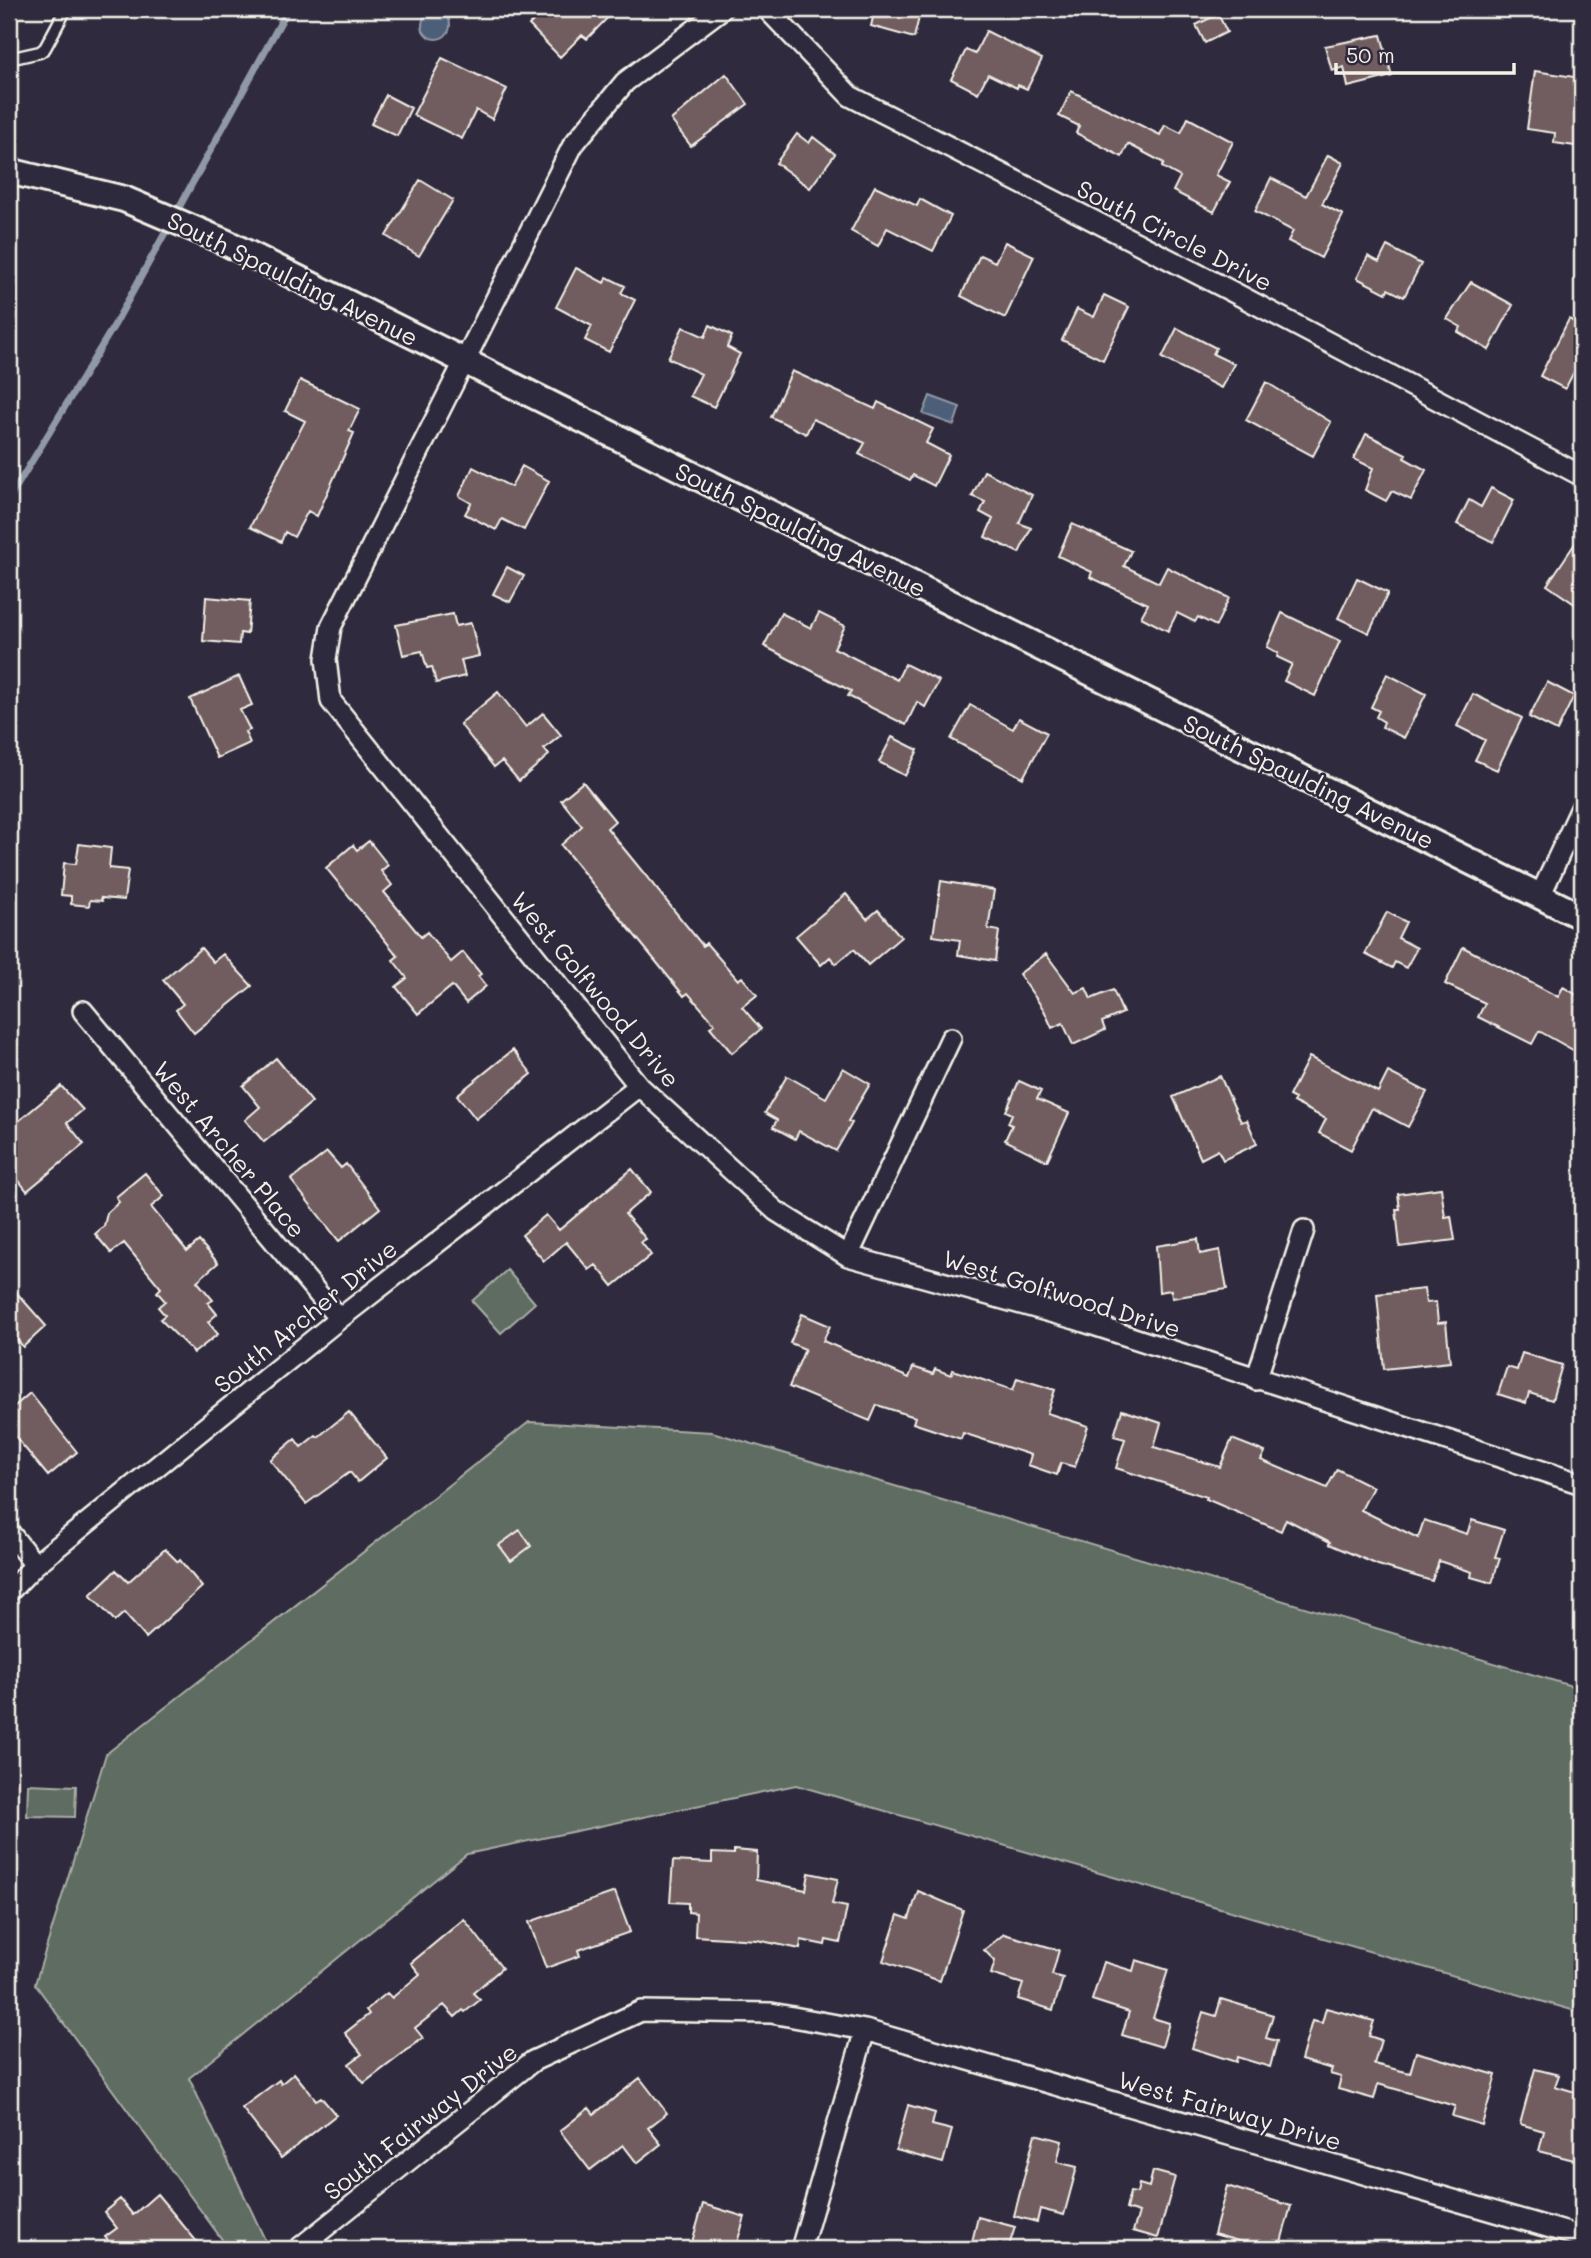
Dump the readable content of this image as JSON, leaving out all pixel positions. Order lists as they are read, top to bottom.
{
  "streets": {
    "street": [
      "South Circle Drive",
      "South Spaulding Avenue",
      "West Golfwood Drive",
      "West Archer Place",
      "South Archer Drive",
      "West Fairway Drive",
      "South Fairway Drive"
    ]
  },
  "crossings": [
    ["South Spaulding Avenue", "West Golfwood Drive"],
    ["West Golfwood Drive", "South Archer Drive"],
    ["West Archer Place", "South Archer Drive"],
    ["West Fairway Drive", "South Fairway Drive"]
  ],
  "scale_bar": "50 m"
}
